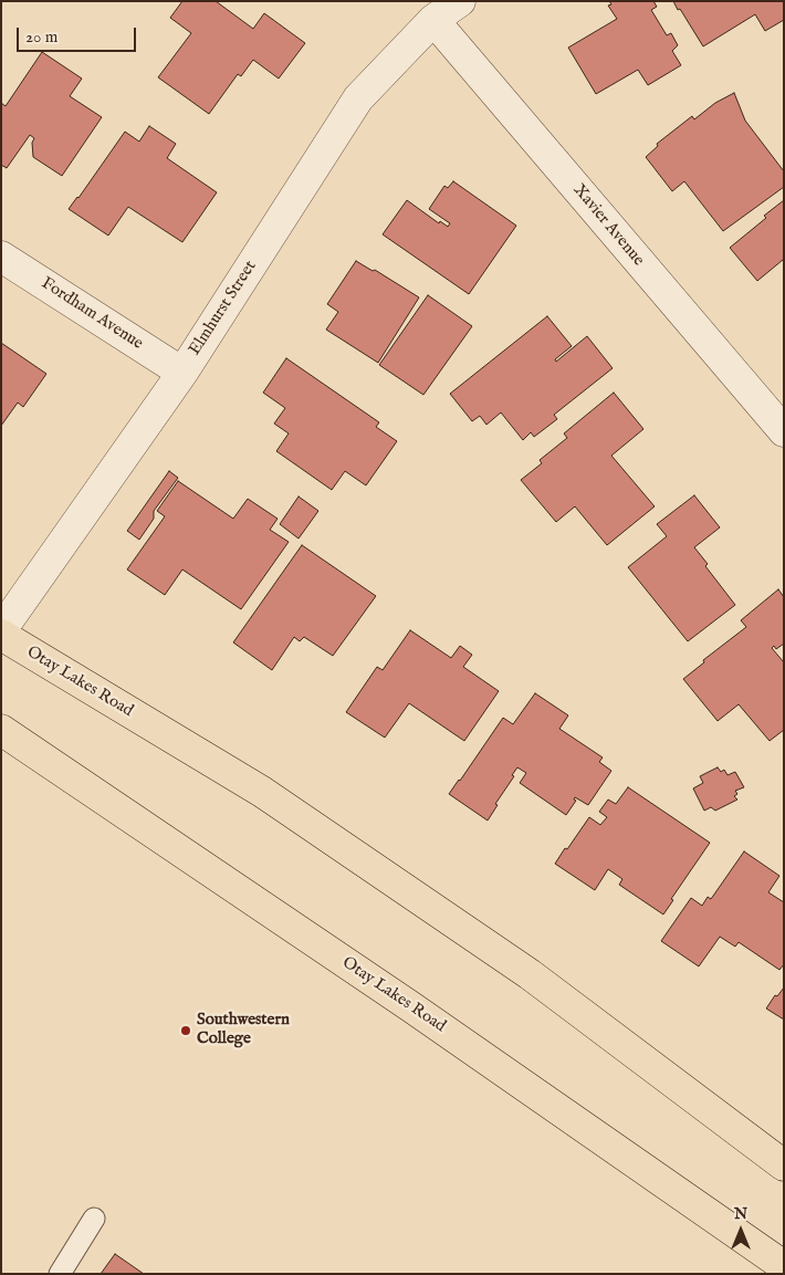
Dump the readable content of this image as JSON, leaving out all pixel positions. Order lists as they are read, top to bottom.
{
  "streets": {
    "main road": ["Otay Lakes Road"],
    "street": ["Xavier Avenue", "Elmhurst Street", "Fordham Avenue"]
  },
  "crossings": [
    ["Xavier Avenue", "Elmhurst Street"],
    ["Elmhurst Street", "Fordham Avenue"]
  ],
  "places": ["Southwestern College"],
  "scale_bar": "20 m",
  "north": "top"
}
